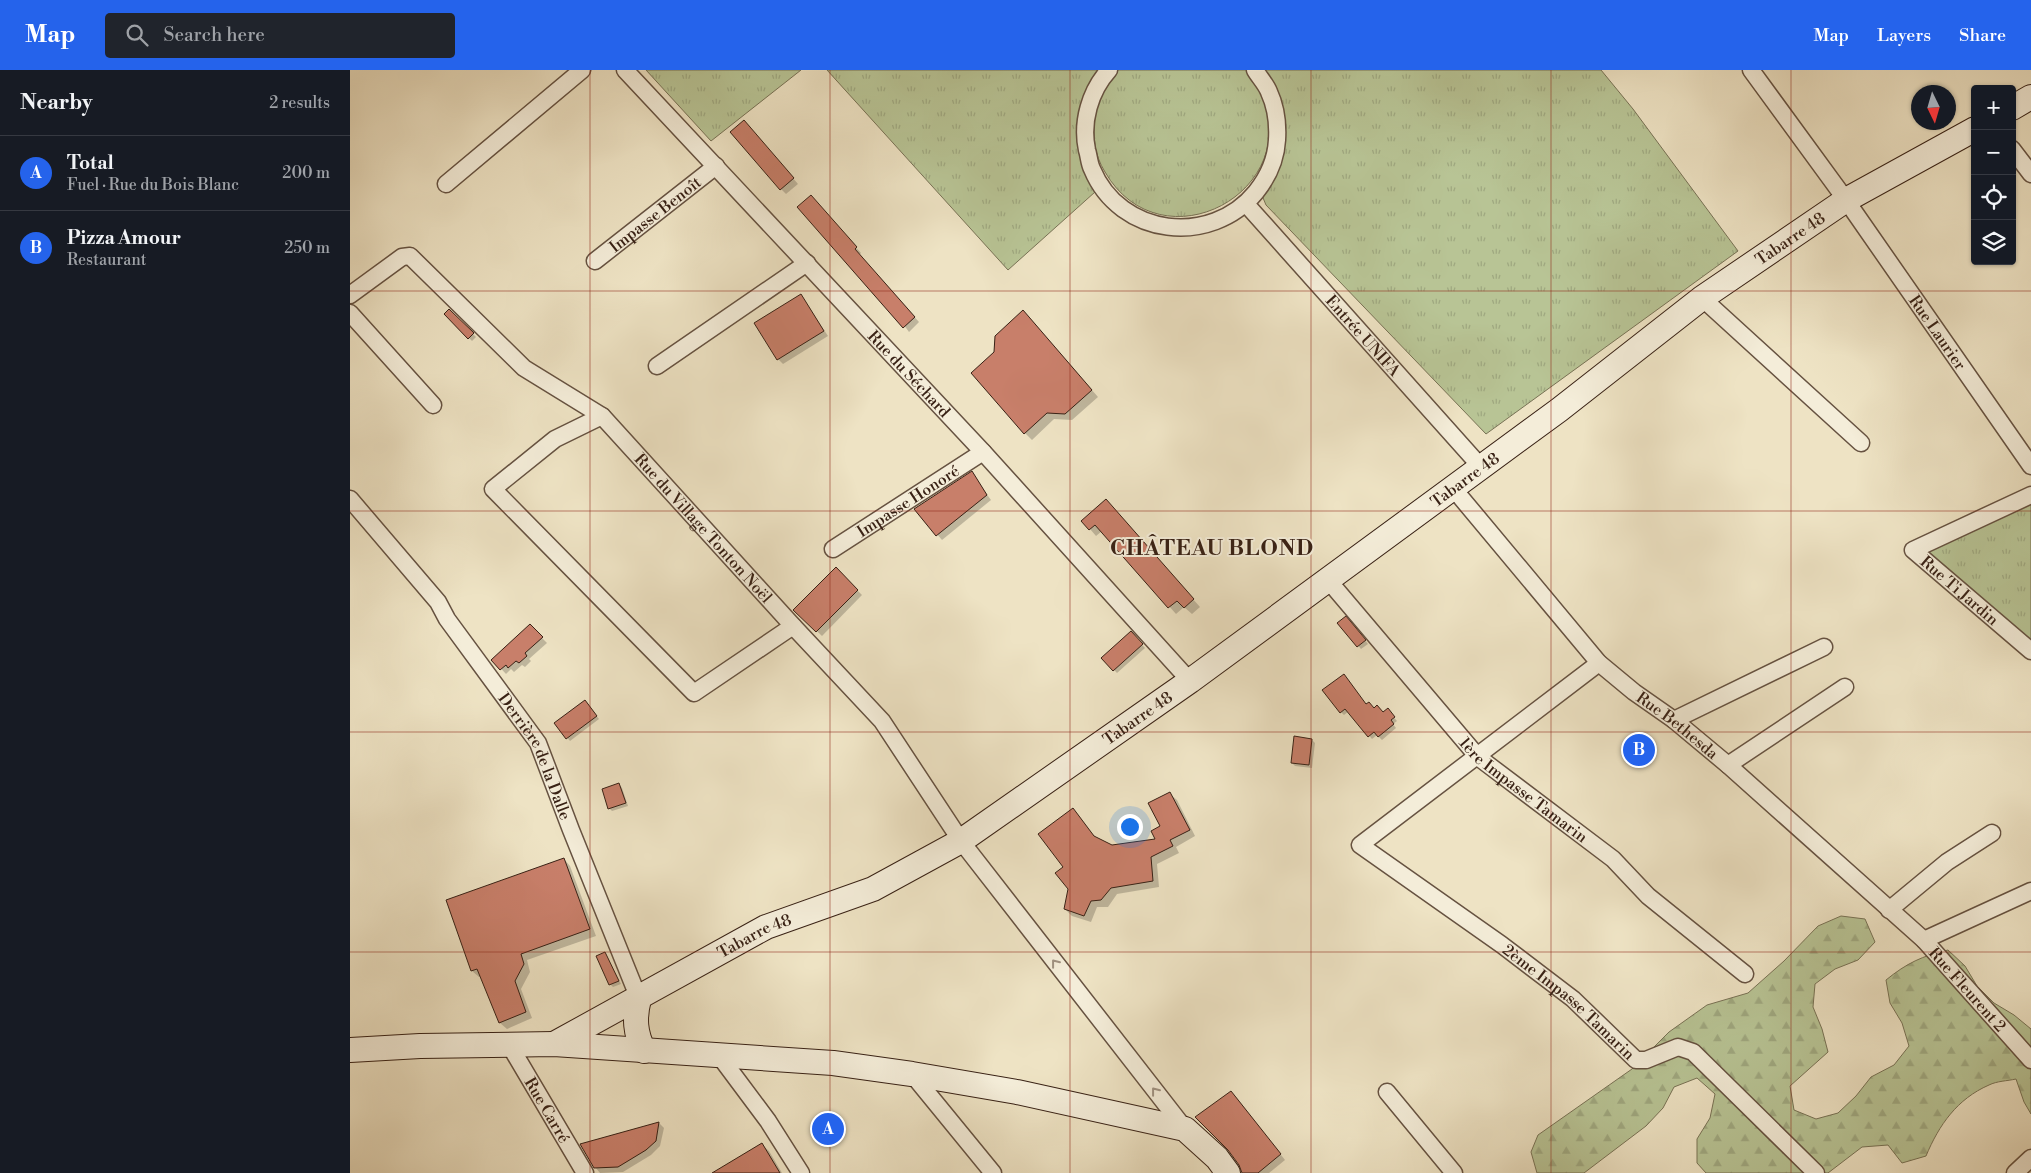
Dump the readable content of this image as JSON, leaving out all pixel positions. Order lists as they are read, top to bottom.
{
  "streets": {
    "street": [
      "Impasse Benoît",
      "Tabarre 48",
      "Rue Laurier",
      "Entrée UNIFA",
      "Rue du Séchard",
      "Impasse Honoré",
      "Rue du Village Tonton Noël",
      "Rue Ti Jardin",
      "Rue Bethesda",
      "Derrière de la Dalle",
      "1ère Impasse Tamarin",
      "Rue Fleurent 2",
      "2ème Impasse Tamarin",
      "Rue Carré"
    ]
  },
  "crossings": [
    ["Impasse Benoît", "Rue du Séchard"],
    ["Tabarre 48", "Rue Laurier"],
    ["Tabarre 48", "Entrée UNIFA"],
    ["Tabarre 48", "Rue du Séchard"],
    ["Tabarre 48", "Rue du Village Tonton Noël"],
    ["Tabarre 48", "Rue Bethesda"],
    ["Tabarre 48", "Derrière de la Dalle"],
    ["Tabarre 48", "1ère Impasse Tamarin"],
    ["Rue du Séchard", "Impasse Honoré"],
    ["Rue Bethesda", "Rue Fleurent 2"],
    ["1ère Impasse Tamarin", "2ème Impasse Tamarin"]
  ],
  "districts": ["CHÂTEAU BLOND"],
  "north": "bottom",
  "page": {
    "header": "Map",
    "search": "Search here",
    "nav": ["Map", "Layers", "Share"],
    "heading": ["Nearby", "2 results"],
    "map_buttons": ["+", "−"],
    "list": [
      {
        "mark": "A",
        "name": "Total",
        "note": "Fuel · Rue du Bois Blanc",
        "value": "200 m"
      },
      {
        "mark": "B",
        "name": "Pizza Amour",
        "note": "Restaurant",
        "value": "250 m"
      }
    ],
    "pins": ["B", "A"]
  }
}
